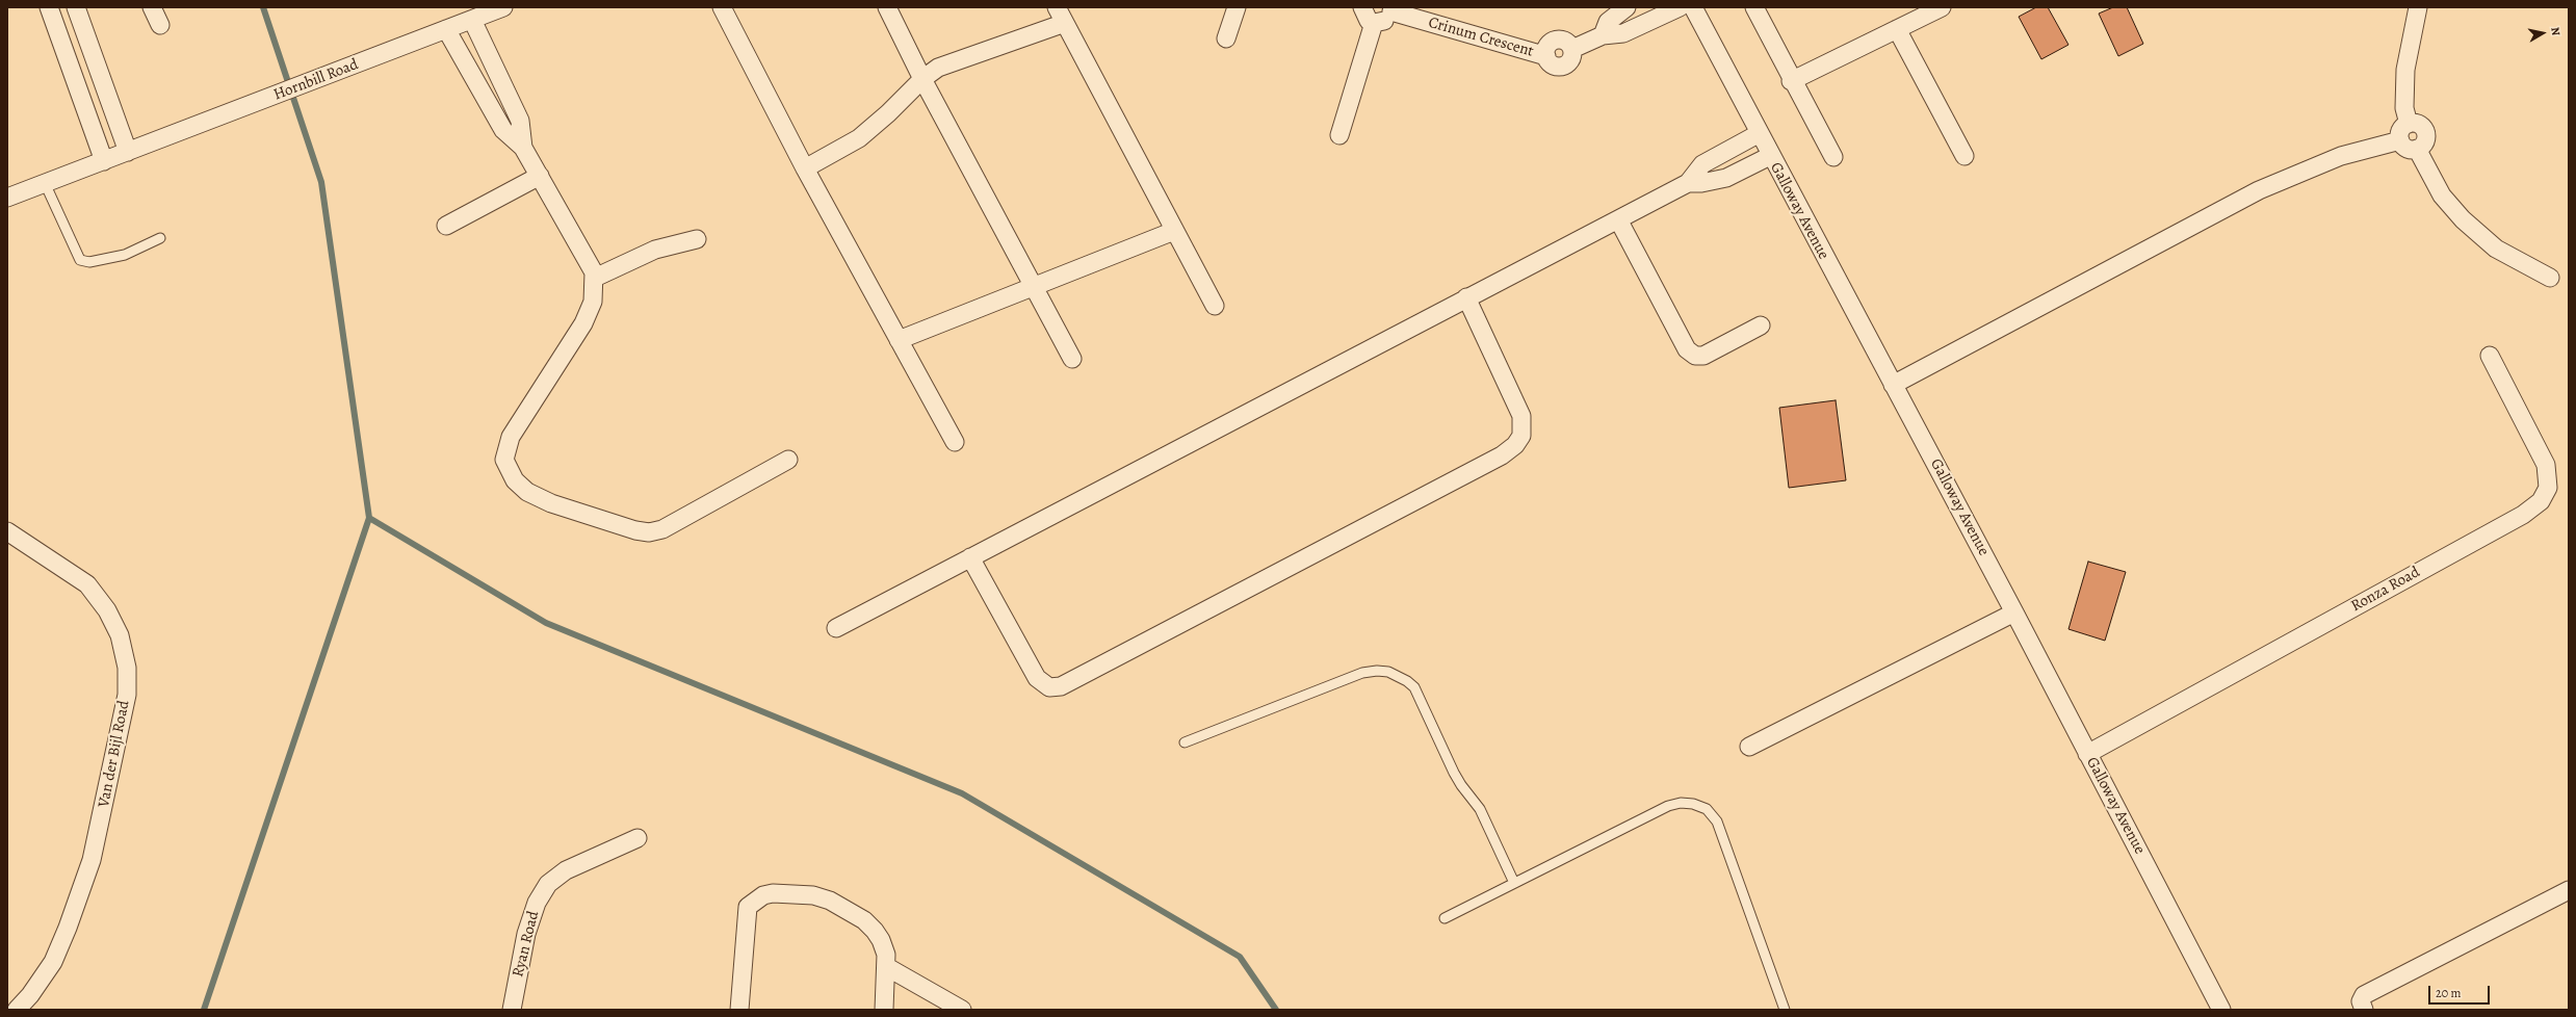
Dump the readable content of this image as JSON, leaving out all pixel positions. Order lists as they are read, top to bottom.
{
  "streets": {
    "street": [
      "Crinum Crescent",
      "Hornbill Road",
      "Galloway Avenue",
      "Ronza Road",
      "Van der Bijl Road",
      "Ryan Road"
    ]
  },
  "crossings": [
    ["Galloway Avenue", "Ronza Road"]
  ],
  "scale_bar": "20 m",
  "north": "right"
}
